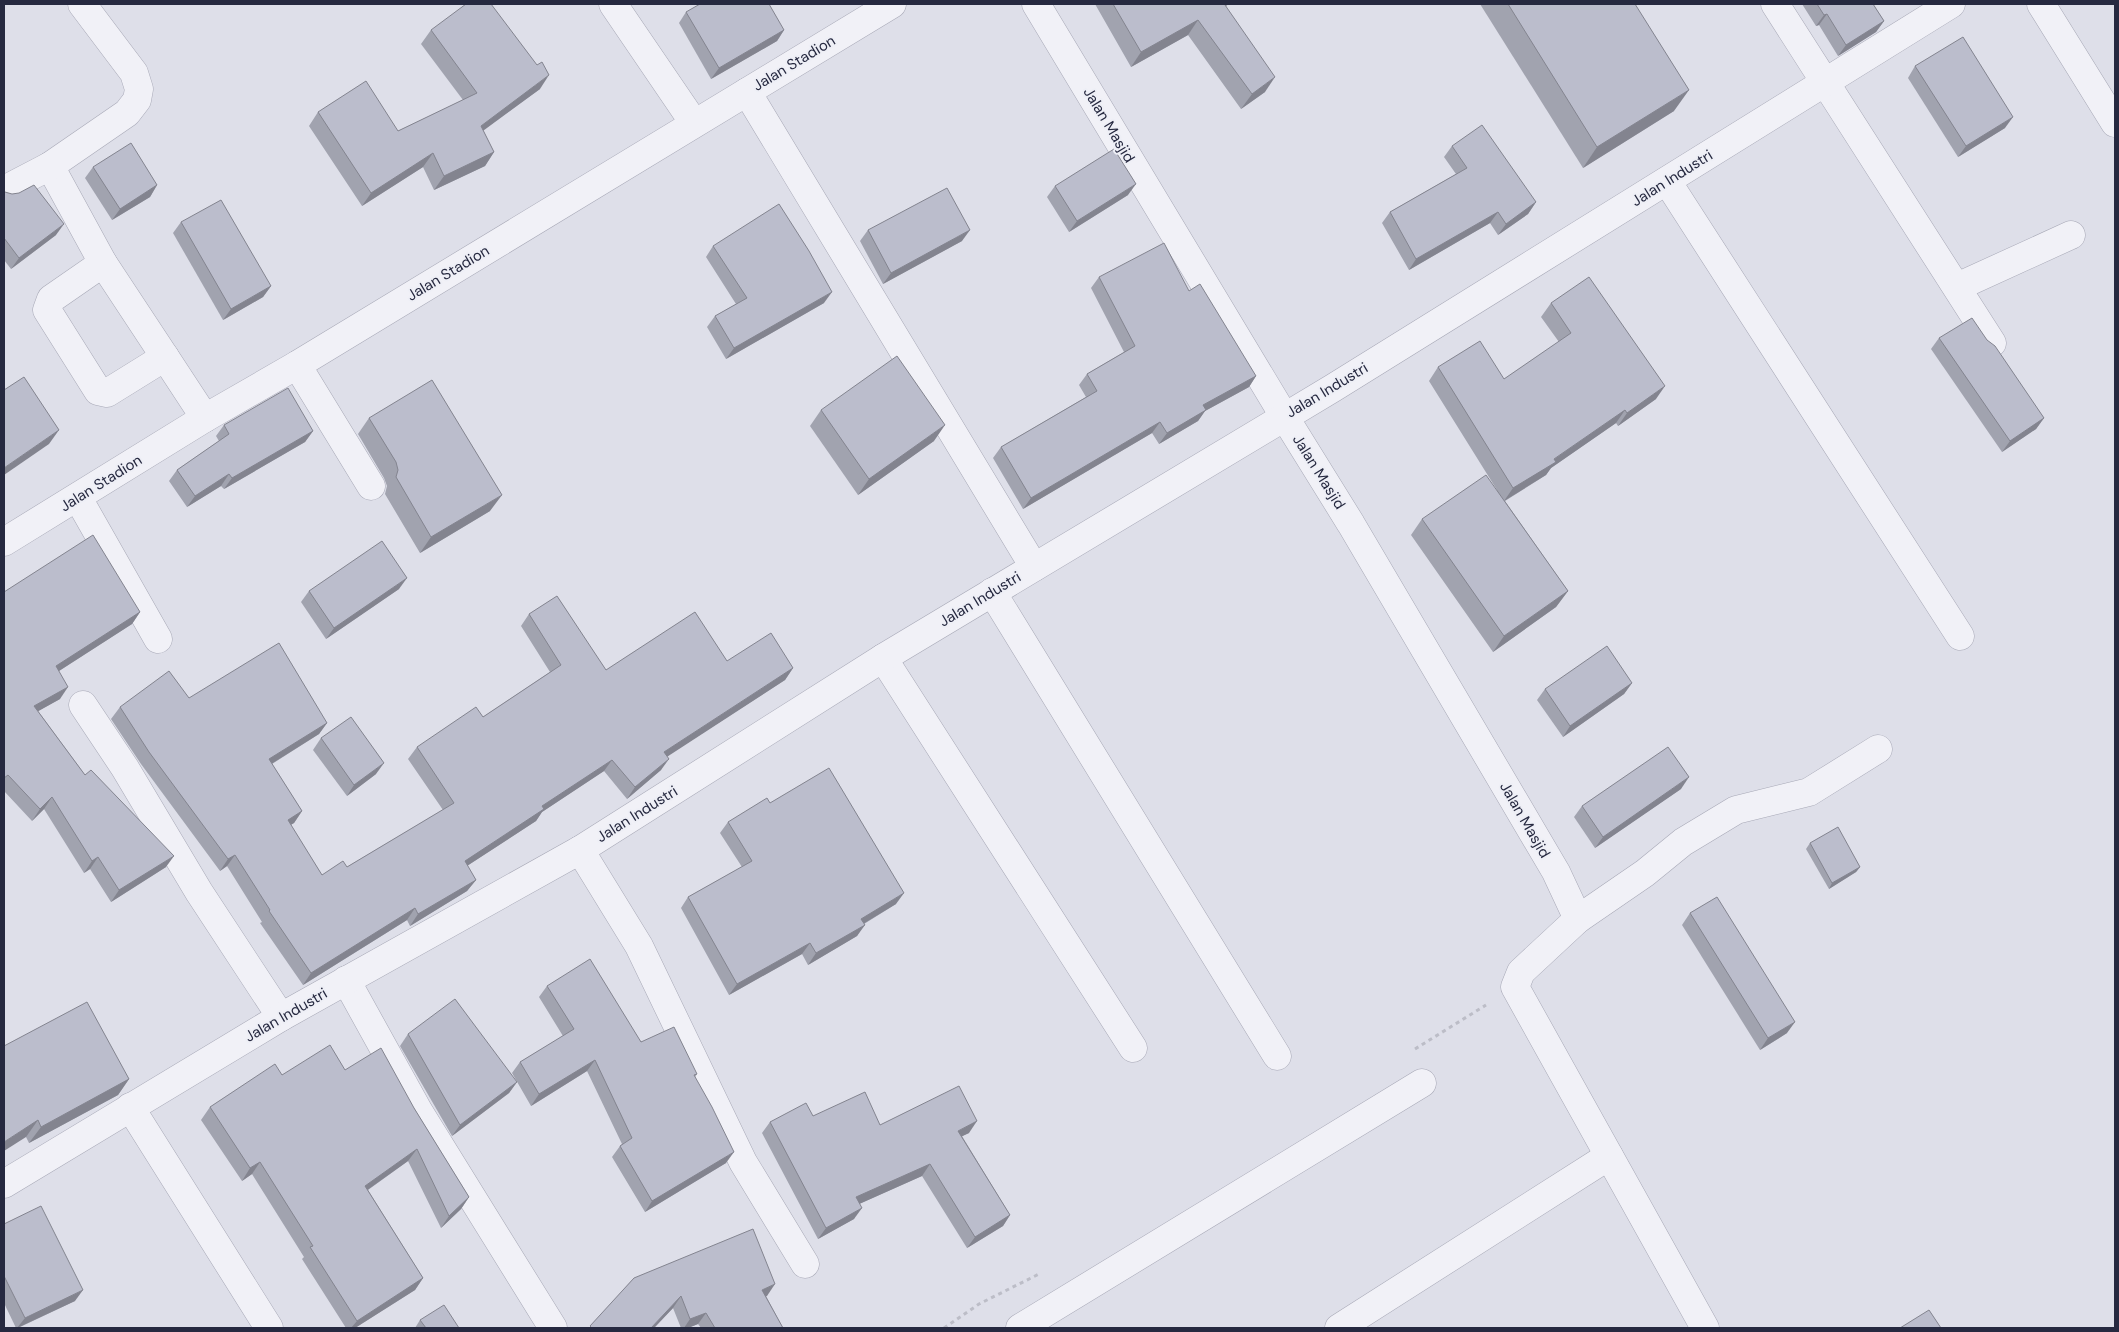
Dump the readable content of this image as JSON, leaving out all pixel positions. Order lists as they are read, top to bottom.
{
  "streets": {
    "street": ["Jalan Stadion", "Jalan Masjid", "Jalan Industri"]
  },
  "crossings": [
    ["Jalan Masjid", "Jalan Industri"]
  ]
}
